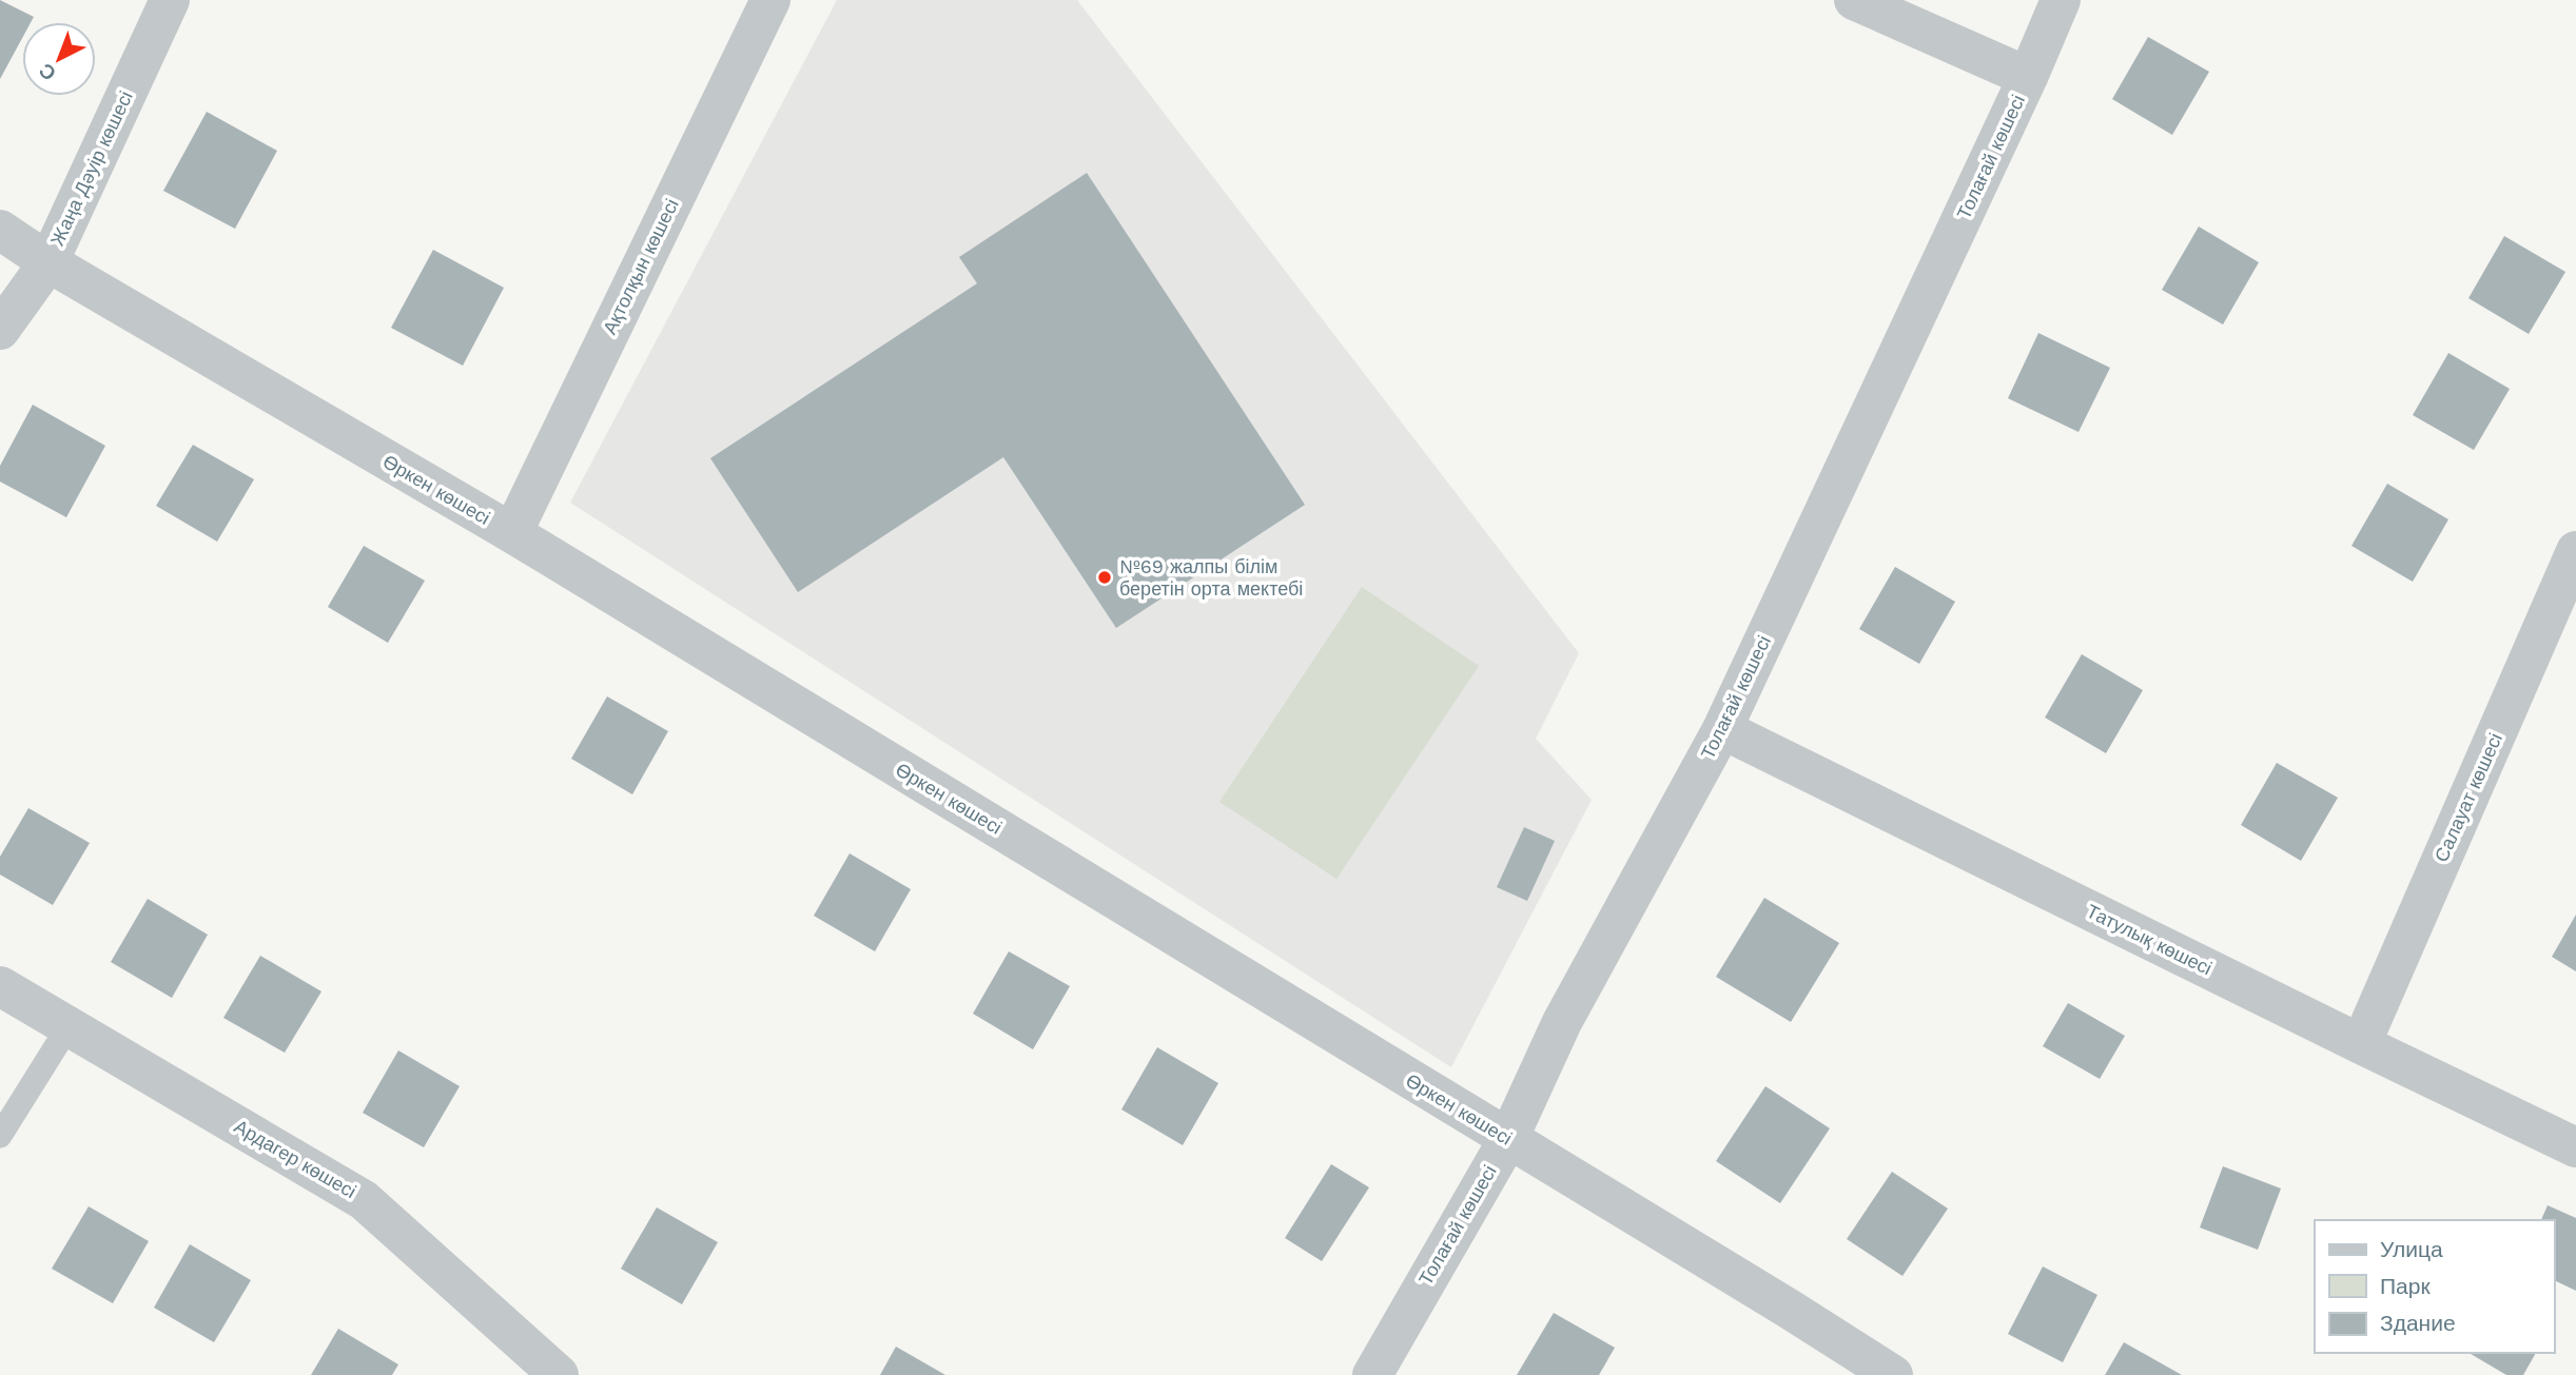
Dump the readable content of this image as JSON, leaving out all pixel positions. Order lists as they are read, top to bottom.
{
  "streets": {
    "street": [
      "Толағай көшесі",
      "Жаңа Дәуір көшесі",
      "Ақтолқын көшесі",
      "Өркен көшесі",
      "Салауат көшесі",
      "Татулық көшесі",
      "Ардагер көшесі"
    ]
  },
  "crossings": [
    ["Толағай көшесі", "Өркен көшесі"],
    ["Толағай көшесі", "Татулық көшесі"],
    ["Жаңа Дәуір көшесі", "Өркен көшесі"],
    ["Ақтолқын көшесі", "Өркен көшесі"],
    ["Салауат көшесі", "Татулық көшесі"]
  ],
  "places": ["№69 жалпы білім беретін орта мектебі"],
  "legend": ["Улица", "Парк", "Здание"],
  "north": "bottom left"
}
